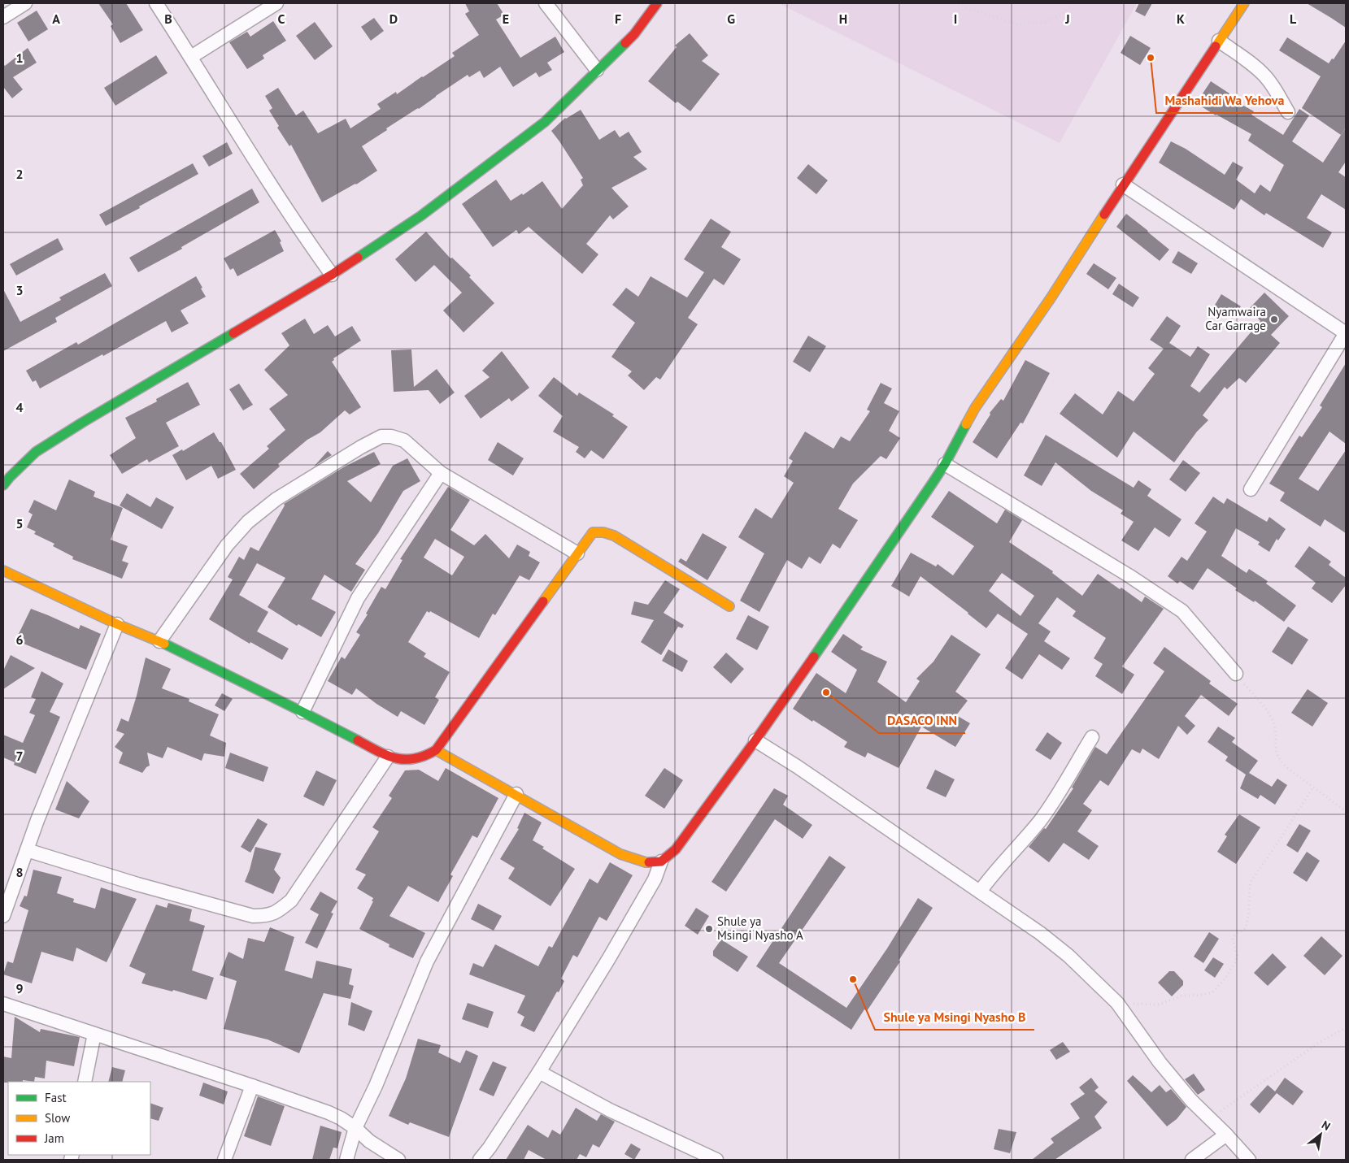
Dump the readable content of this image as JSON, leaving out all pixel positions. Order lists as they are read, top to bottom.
{
  "places": [
    "Mashahidi Wa Yehova",
    "Nyamwaira Car Garrage",
    "DASACO INN",
    "Shule ya Msingi Nyasho A",
    "Shule ya Msingi Nyasho B"
  ],
  "legend": ["Fast", "Slow", "Jam"],
  "north": "top right",
  "grid": {
    "columns": [
      "A",
      "B",
      "C",
      "D",
      "E",
      "F",
      "G",
      "H",
      "I",
      "J",
      "K",
      "L"
    ],
    "rows": [
      "1",
      "2",
      "3",
      "4",
      "5",
      "6",
      "7",
      "8",
      "9"
    ]
  }
}
